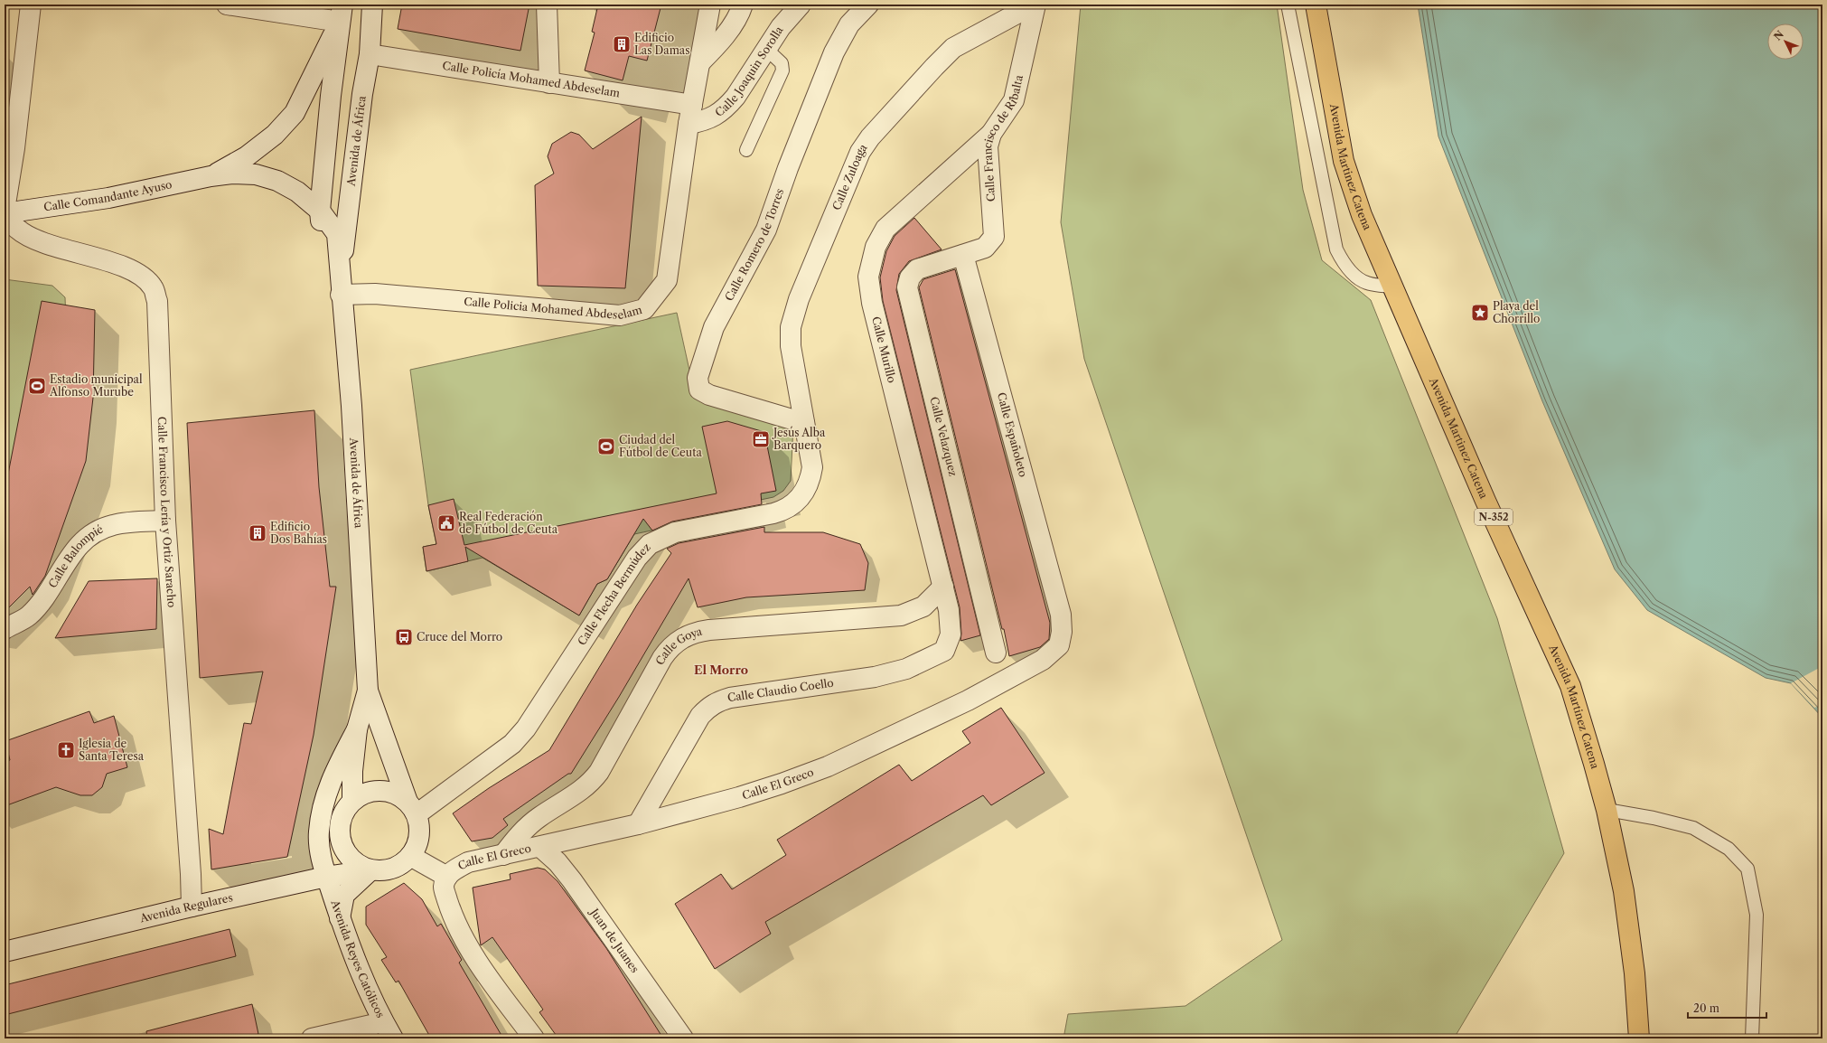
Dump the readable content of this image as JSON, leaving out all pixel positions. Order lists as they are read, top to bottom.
{
  "streets": {
    "highway": ["Avenida Martinez Catena", "N-352"],
    "street": [
      "Calle Joaquin Sorolla",
      "Calle Policía Mohamed Abdeselam",
      "Calle Francisco de Ribalta",
      "Avenida de África",
      "Calle Zuloaga",
      "Calle Comandante Ayuso",
      "Calle Romero de Torres",
      "Calle Policia Mohamed Abdeselam",
      "Calle Murillo",
      "Calle Españoleto",
      "Calle Velazquez",
      "Calle Francisco Lería y Ortiz Saracho",
      "Calle Balompié",
      "Calle Flecha Bermúdez",
      "Calle Goya",
      "Calle Claudio Coello",
      "Calle El Greco",
      "Avenida Regulares",
      "Juan de Juanes",
      "Avenida Reyes Católicos"
    ]
  },
  "crossings": [
    ["Calle Joaquin Sorolla", "Calle Policía Mohamed Abdeselam"],
    ["Calle Joaquin Sorolla", "Calle Policia Mohamed Abdeselam"],
    ["Calle Policía Mohamed Abdeselam", "Avenida de África"],
    ["Calle Policía Mohamed Abdeselam", "Calle Policia Mohamed Abdeselam"],
    ["Calle Francisco de Ribalta", "Calle Zuloaga"],
    ["Calle Francisco de Ribalta", "Calle Murillo"],
    ["Calle Francisco de Ribalta", "Calle Españoleto"],
    ["Calle Francisco de Ribalta", "Calle Velazquez"],
    ["Avenida de África", "Calle Comandante Ayuso"],
    ["Avenida de África", "Calle Policia Mohamed Abdeselam"],
    ["Avenida de África", "Calle Flecha Bermúdez"],
    ["Avenida de África", "Avenida Regulares"],
    ["Avenida de África", "Avenida Reyes Católicos"],
    ["Calle Zuloaga", "Calle Romero de Torres"],
    ["Calle Zuloaga", "Calle Flecha Bermúdez"],
    ["Calle Comandante Ayuso", "Calle Francisco Lería y Ortiz Saracho"],
    ["Calle Romero de Torres", "Calle Flecha Bermúdez"],
    ["Calle Murillo", "Calle Goya"],
    ["Calle Murillo", "Calle Claudio Coello"],
    ["Calle Españoleto", "Calle Velazquez"],
    ["Calle Españoleto", "Calle El Greco"],
    ["Calle Francisco Lería y Ortiz Saracho", "Calle Balompié"],
    ["Calle Francisco Lería y Ortiz Saracho", "Avenida Regulares"],
    ["Calle Flecha Bermúdez", "Avenida Regulares"],
    ["Calle Goya", "Calle El Greco"],
    ["Calle Claudio Coello", "Calle El Greco"],
    ["Calle El Greco", "Juan de Juanes"],
    ["Avenida Regulares", "Avenida Reyes Católicos"]
  ],
  "districts": ["El Morro"],
  "places": {
    "building": ["Edificio Las Damas", "Edificio Dos Bahías"],
    "place": ["Playa del Chorrillo"],
    "sports": ["Estadio municipal Alfonso Murube", "Ciudad del Fútbol de Ceuta"],
    "office": ["Jesús Alba Barquero"],
    "public building": ["Real Federación de Fútbol de Ceuta"],
    "bus stop": ["Cruce del Morro"],
    "church": ["Iglesia de Santa Teresa"]
  },
  "scale_bar": "20 m",
  "north": "top left"
}
